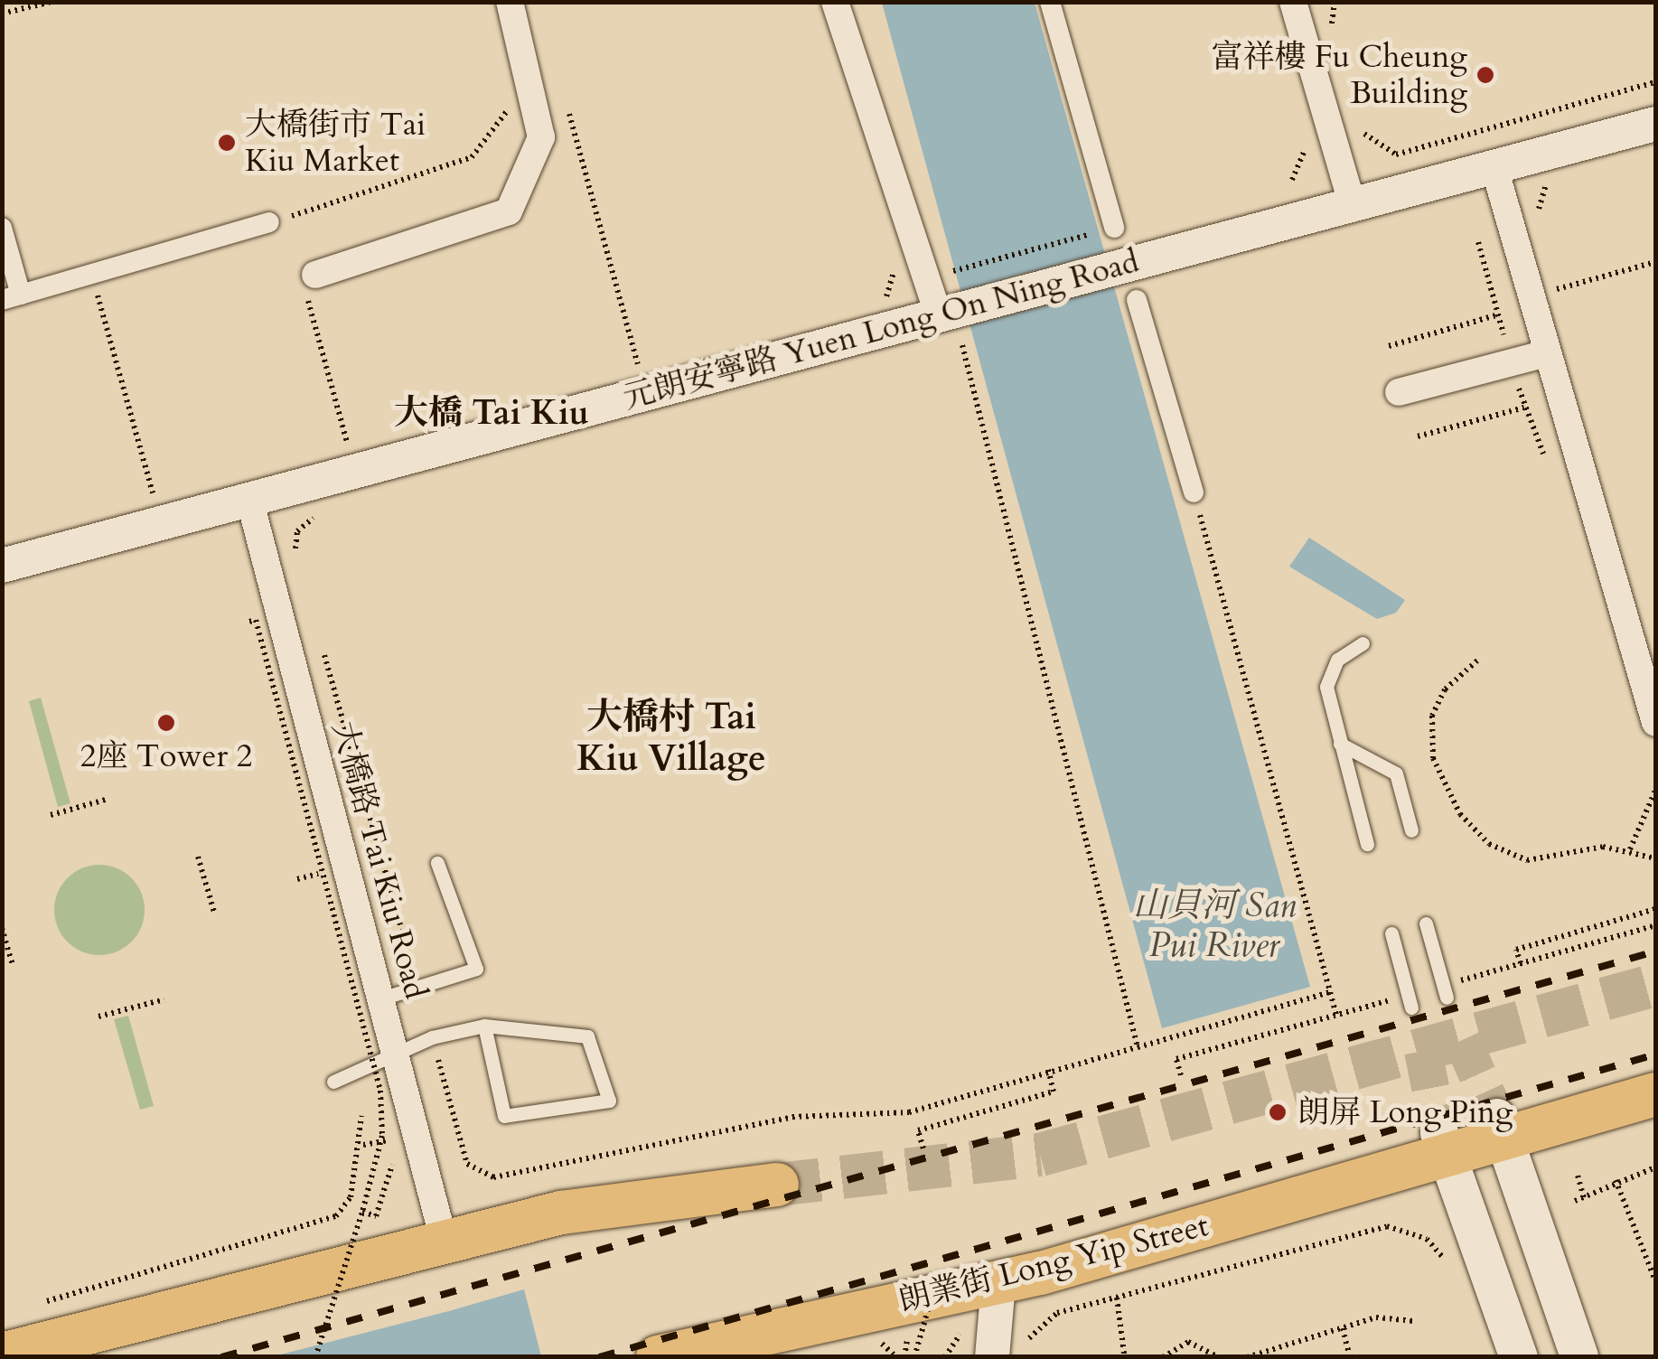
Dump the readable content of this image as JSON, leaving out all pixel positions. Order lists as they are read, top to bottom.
{
  "streets": {
    "main road": ["朗業街 Long Yip Street"],
    "street": ["元朗安寧路 Yuen Long On Ning Road", "大橋路 Tai Kiu Road"]
  },
  "crossings": [
    ["元朗安寧路 Yuen Long On Ning Road", "大橋路 Tai Kiu Road"]
  ],
  "districts": ["大橋 Tai Kiu", "大橋村 Tai Kiu Village"],
  "water": ["山貝河 San Pui River"],
  "places": [
    "富祥樓 Fu Cheung Building",
    "大橋街市 Tai Kiu Market",
    "2座 Tower 2",
    "朗屏 Long Ping"
  ]
}
